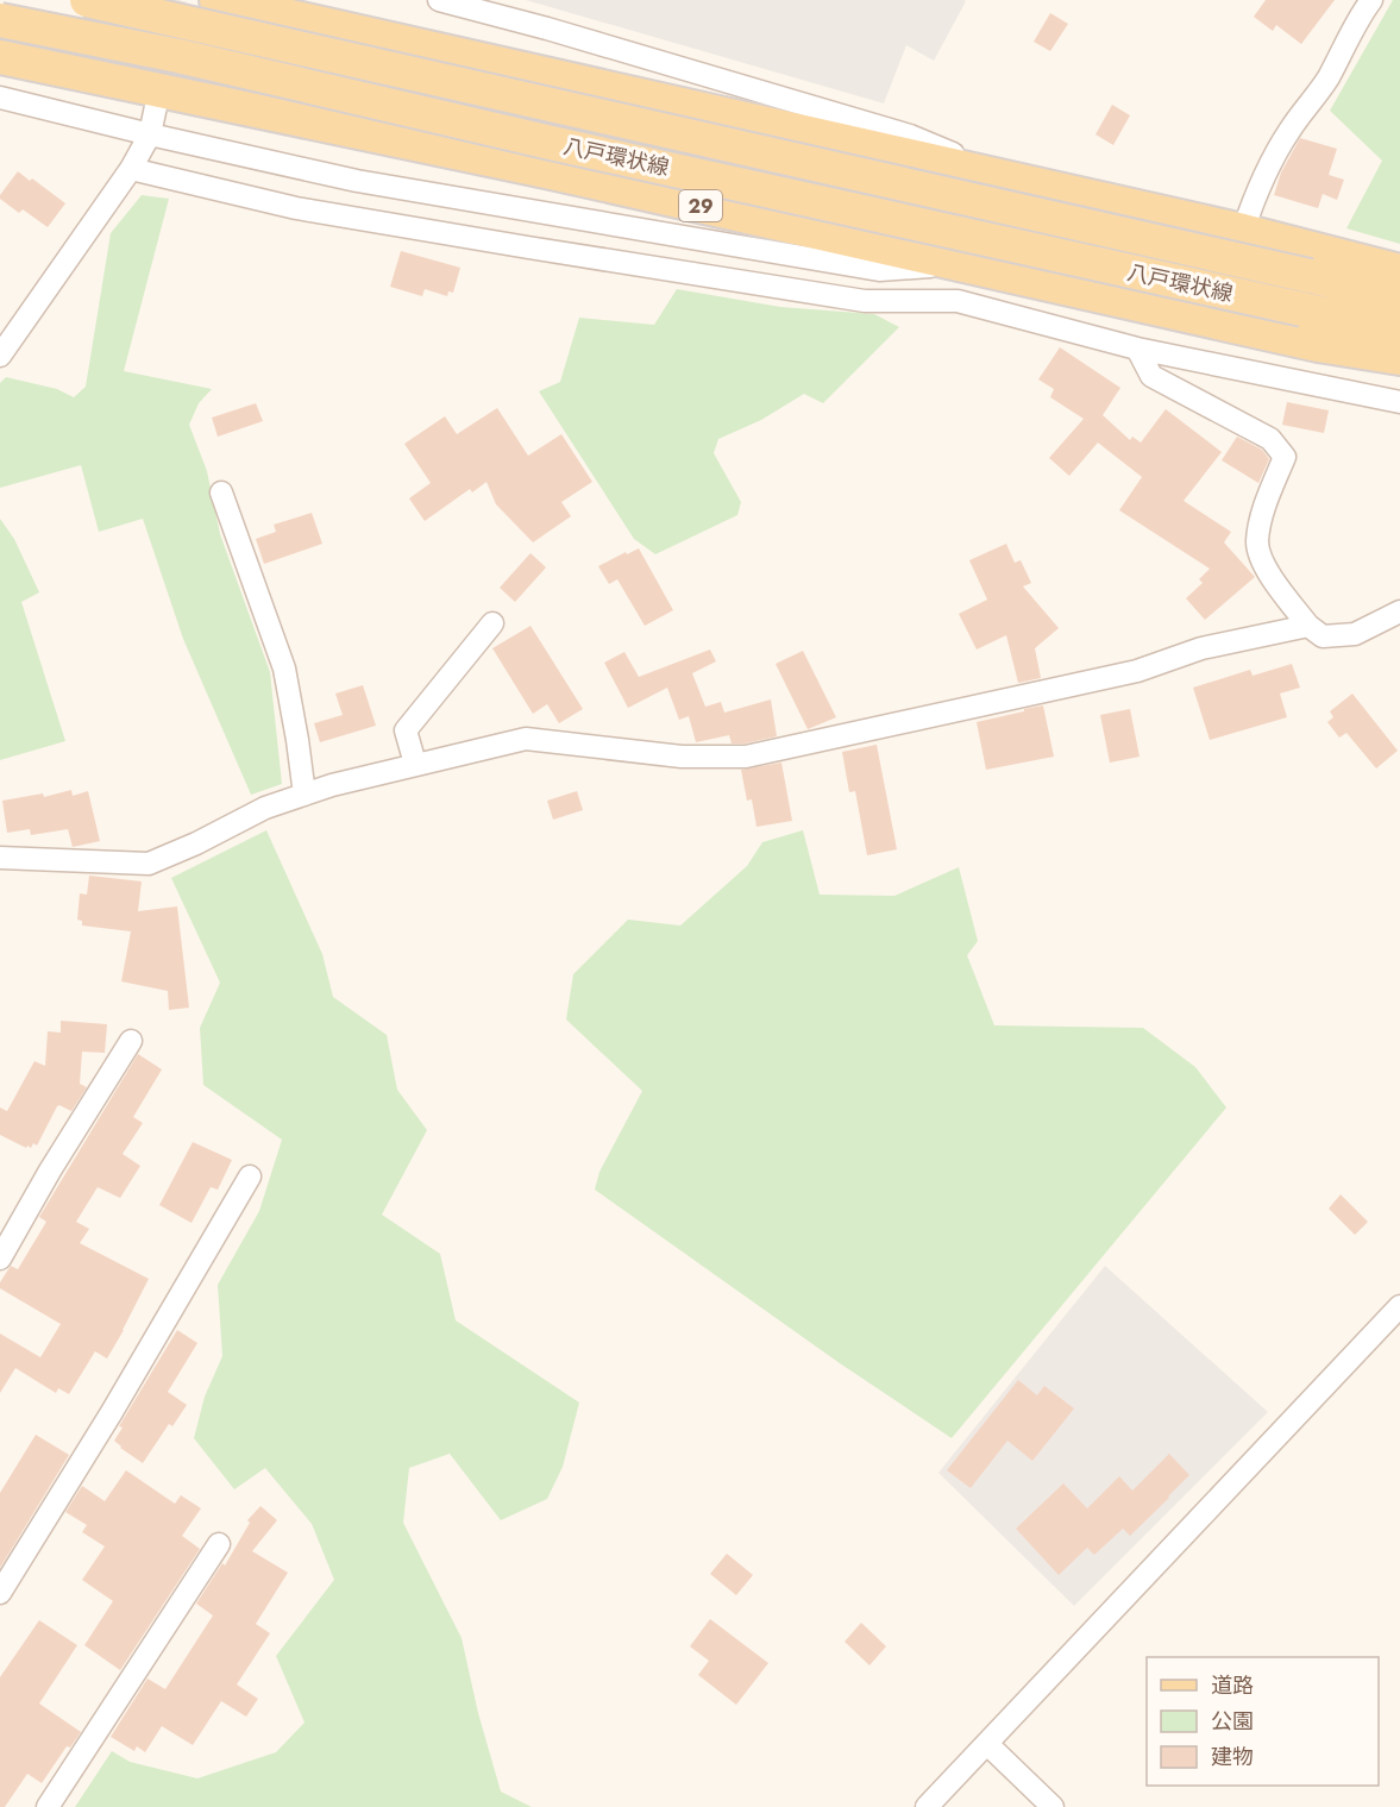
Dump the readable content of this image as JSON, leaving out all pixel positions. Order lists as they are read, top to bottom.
{
  "streets": {
    "main road": ["八戸環状線", "29"]
  },
  "legend": ["道路", "公園", "建物"]
}
